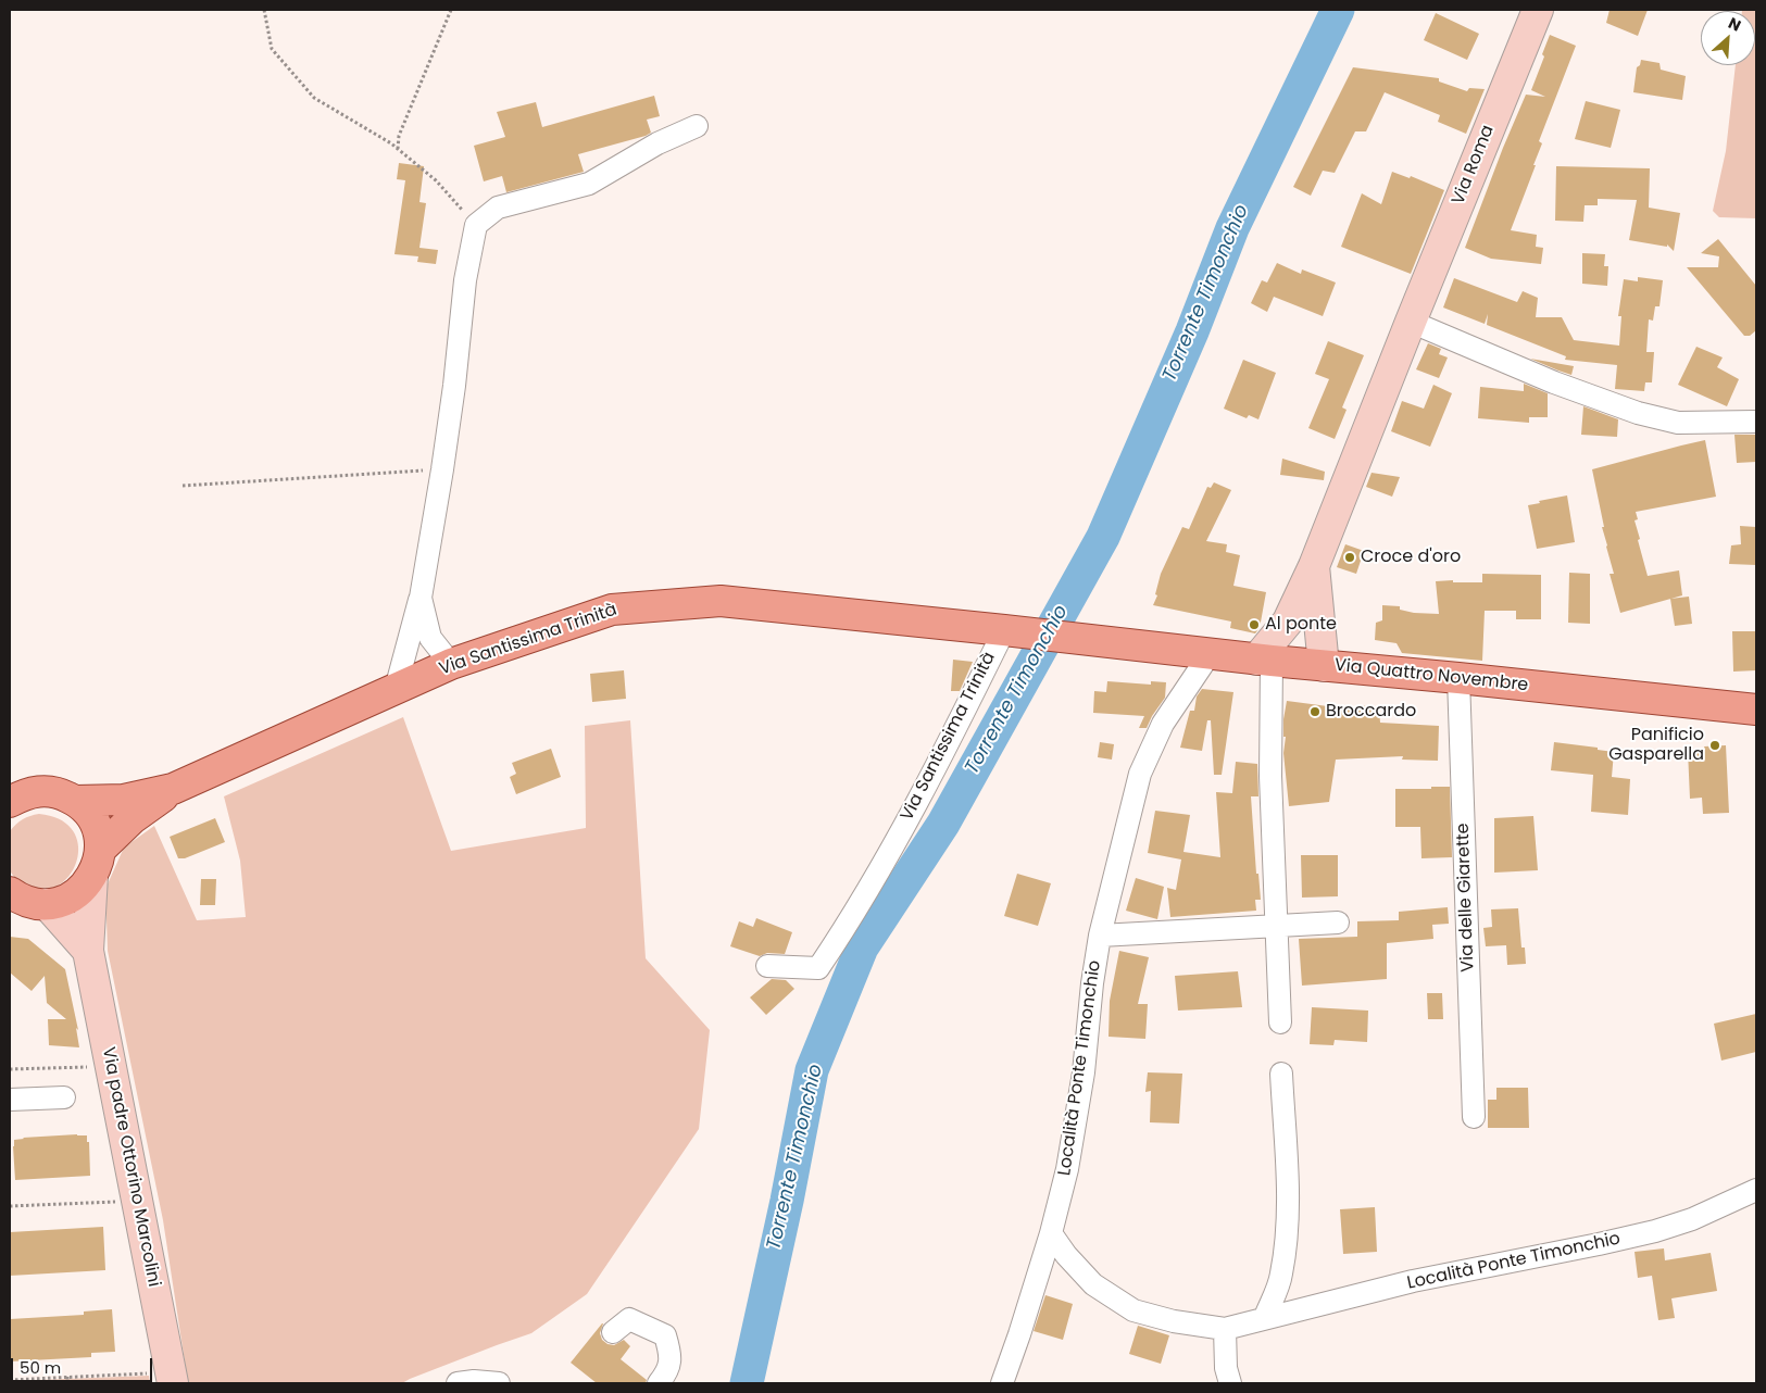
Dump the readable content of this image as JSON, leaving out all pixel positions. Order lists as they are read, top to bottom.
{
  "streets": {
    "main road": ["Via Santissima Trinità", "Via Quattro Novembre"],
    "street": [
      "Via Roma",
      "Via delle Giarette",
      "Località Ponte Timonchio",
      "Via padre Ottorino Marcolini"
    ]
  },
  "crossings": [
    ["Via Roma", "Via Quattro Novembre"],
    ["Via Santissima Trinità", "Via Quattro Novembre"],
    ["Via Santissima Trinità", "Via padre Ottorino Marcolini"],
    ["Via Quattro Novembre", "Via delle Giarette"],
    ["Via Quattro Novembre", "Località Ponte Timonchio"]
  ],
  "water": ["Torrente Timonchio"],
  "places": [
    "Croce d'oro",
    "Al ponte",
    "Broccardo",
    "Panificio Gasparella"
  ],
  "scale_bar": "50 m",
  "north": "top right"
}
